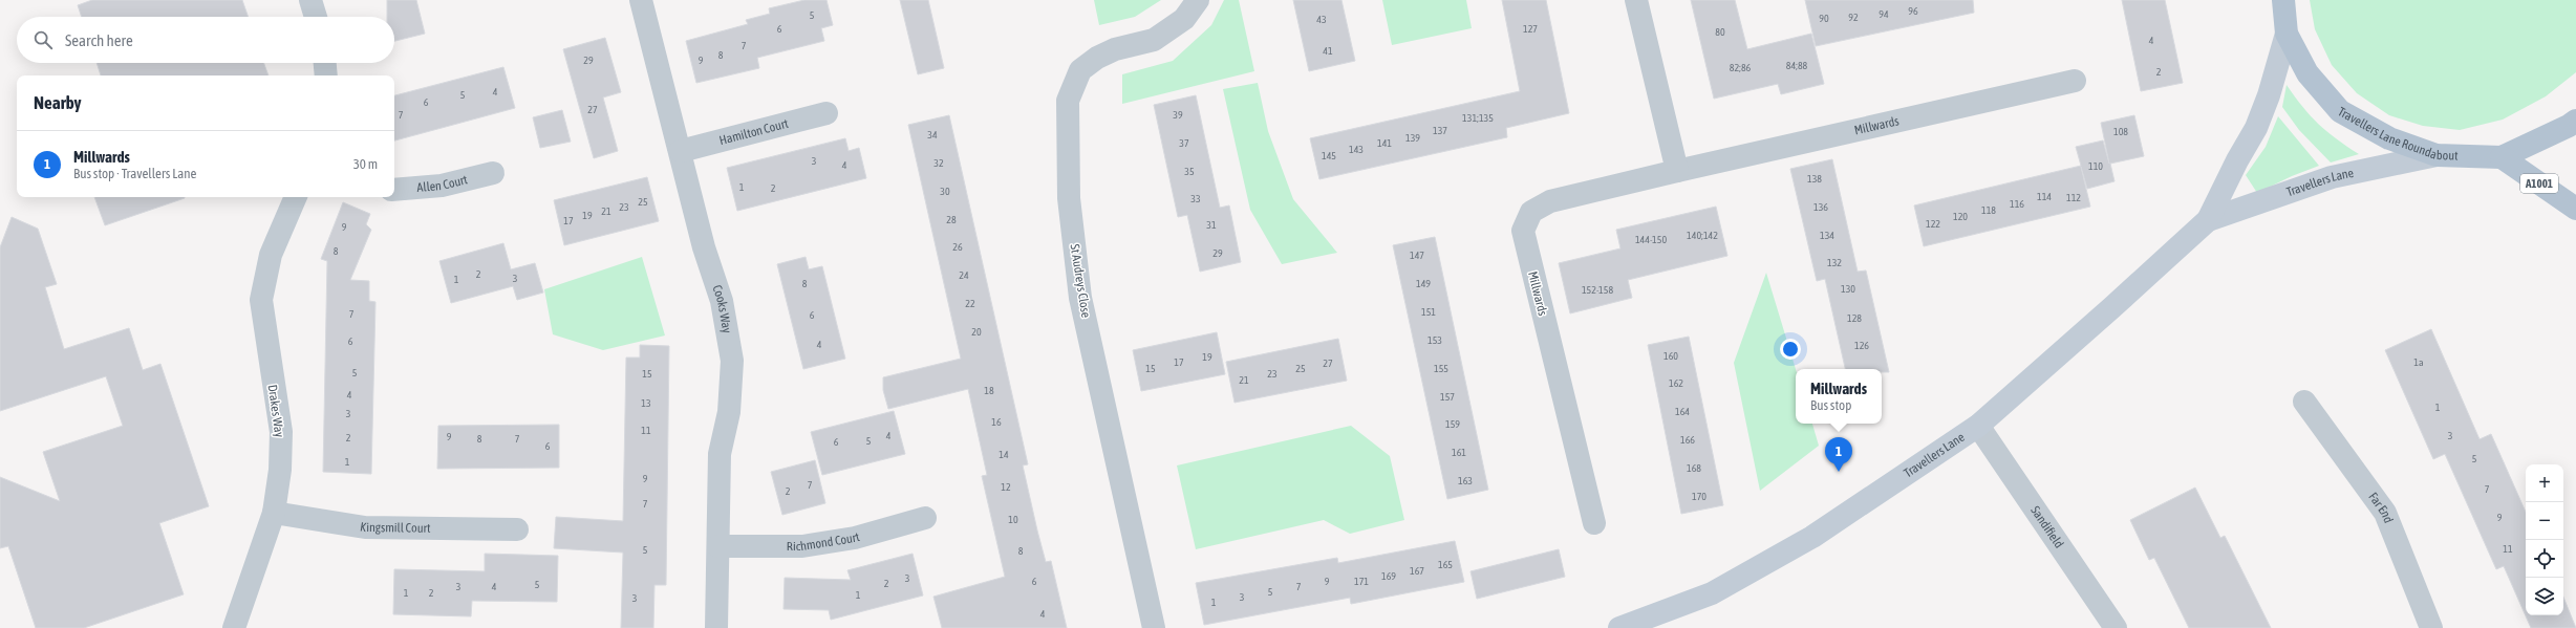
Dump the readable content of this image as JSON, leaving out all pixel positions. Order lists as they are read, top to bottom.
{
  "streets": {
    "main road": ["Travellers Lane Roundabout", "A1001"],
    "street": [
      "Millwards",
      "Hamilton Court",
      "Allen Court",
      "Travellers Lane",
      "St Audreys Close",
      "Cooks Way",
      "Drakes Way",
      "Far End",
      "Sandifield",
      "Kingsmill Court",
      "Richmond Court"
    ]
  },
  "crossings": [
    ["Travellers Lane Roundabout", "Travellers Lane"],
    ["Travellers Lane Roundabout", "A1001"],
    ["Hamilton Court", "Cooks Way"],
    ["Travellers Lane", "Sandifield"],
    ["Cooks Way", "Richmond Court"],
    ["Drakes Way", "Kingsmill Court"]
  ],
  "house_numbers": [
    "96",
    "94",
    "5",
    "92",
    "90",
    "43",
    "6",
    "127",
    "80",
    "4",
    "7",
    "41",
    "8",
    "29",
    "9",
    "84;88",
    "82;86",
    "2",
    "4",
    "5",
    "6",
    "27",
    "7",
    "39",
    "131;135",
    "137",
    "108",
    "34",
    "139",
    "37",
    "141",
    "143",
    "145",
    "3",
    "32",
    "4",
    "110",
    "35",
    "138",
    "1",
    "2",
    "30",
    "114",
    "112",
    "33",
    "25",
    "116",
    "23",
    "136",
    "118",
    "21",
    "19",
    "120",
    "28",
    "17",
    "122",
    "31",
    "9",
    "140;142",
    "134",
    "144-150",
    "26",
    "8",
    "29",
    "147",
    "132",
    "2",
    "24",
    "3",
    "1",
    "8",
    "149",
    "130",
    "152-158",
    "22",
    "151",
    "7",
    "6",
    "128",
    "20",
    "153",
    "6",
    "4",
    "126",
    "160",
    "19",
    "17",
    "1a",
    "27",
    "15",
    "25",
    "155",
    "5",
    "15",
    "23",
    "21",
    "162",
    "18",
    "4",
    "157",
    "13",
    "1",
    "164",
    "3",
    "16",
    "159",
    "11",
    "4",
    "3",
    "9",
    "2",
    "8",
    "7",
    "166",
    "5",
    "6",
    "6",
    "161",
    "14",
    "5",
    "1",
    "168",
    "9",
    "163",
    "7",
    "12",
    "7",
    "2",
    "170",
    "7",
    "9",
    "10",
    "11",
    "5",
    "8",
    "165",
    "167",
    "169",
    "3",
    "6",
    "9",
    "171",
    "2",
    "5",
    "3",
    "4",
    "7",
    "5",
    "1",
    "2",
    "1",
    "3",
    "3",
    "1",
    "4"
  ],
  "page": {
    "search": "Search here",
    "heading": "Nearby",
    "list": [
      {
        "mark": "1",
        "name": "Millwards",
        "note": "Bus stop · Travellers Lane",
        "value": "30 m"
      }
    ],
    "popup": ["Millwards", "Bus stop"],
    "pins": "1",
    "map_buttons": ["+", "−"]
  }
}
